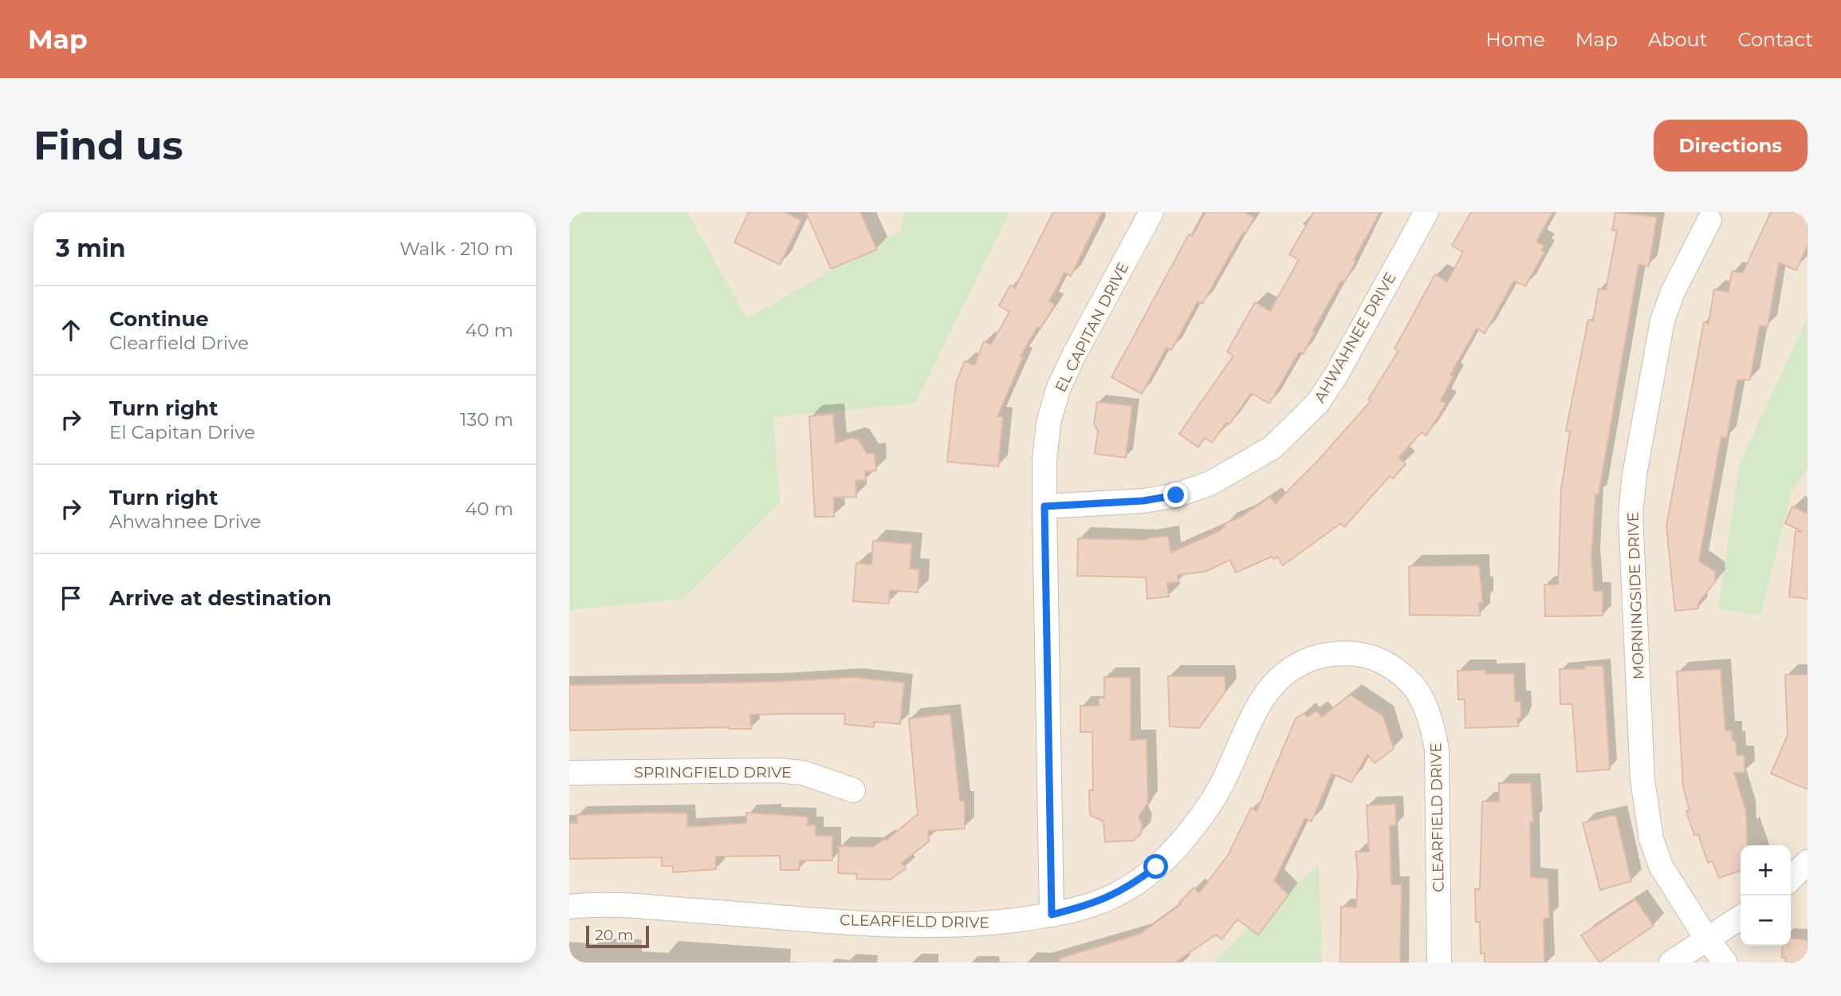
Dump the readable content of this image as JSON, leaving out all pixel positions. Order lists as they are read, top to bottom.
{
  "streets": {
    "street": [
      "EL CAPITAN DRIVE",
      "AHWAHNEE DRIVE",
      "MORNINGSIDE DRIVE",
      "SPRINGFIELD DRIVE",
      "CLEARFIELD DRIVE"
    ]
  },
  "crossings": [
    ["EL CAPITAN DRIVE", "AHWAHNEE DRIVE"],
    ["EL CAPITAN DRIVE", "CLEARFIELD DRIVE"]
  ],
  "scale_bar": "20 m",
  "page": {
    "header": "Map",
    "nav": [
      "Home",
      "Map",
      "About",
      "Contact"
    ],
    "buttons": "Directions",
    "title": "Find us",
    "heading": ["3 min", "Walk · 210 m"],
    "list": [
      ["Continue", "Clearfield Drive", "40 m"],
      ["Turn right", "El Capitan Drive", "130 m"],
      ["Turn right", "Ahwahnee Drive", "40 m"],
      "Arrive at destination"
    ],
    "map_buttons": ["+", "−"],
    "scale": "20 m"
  }
}
